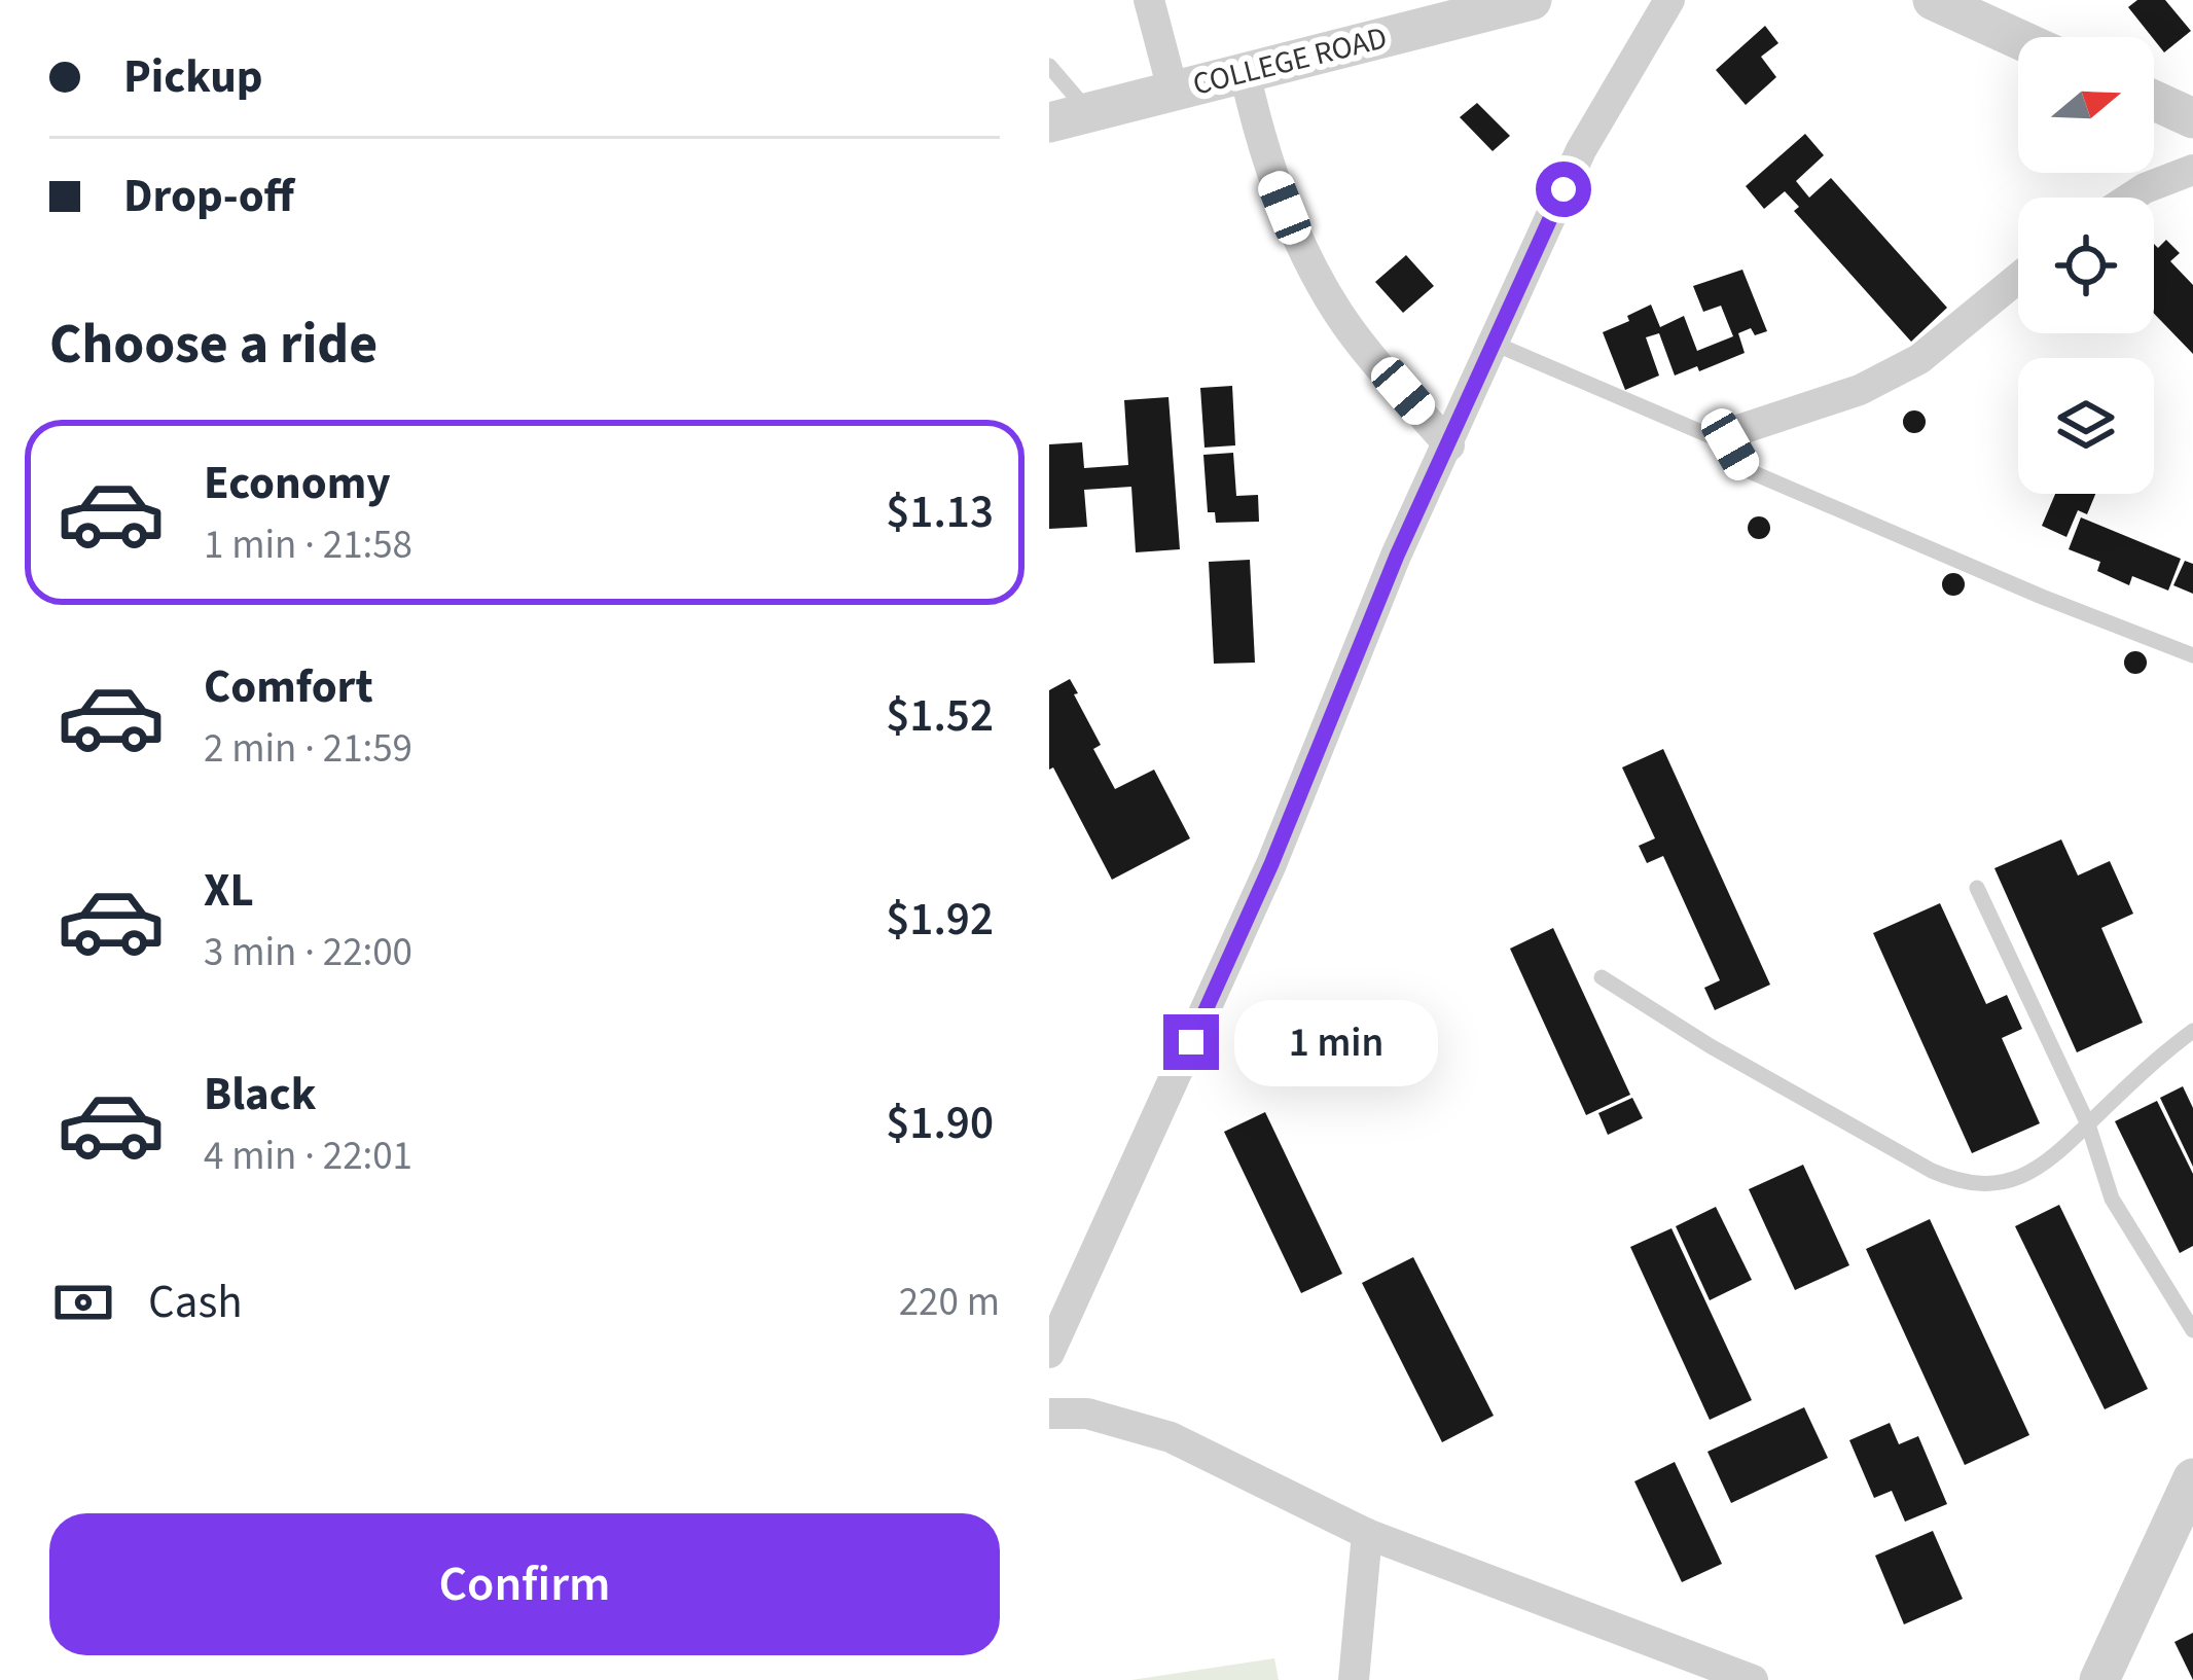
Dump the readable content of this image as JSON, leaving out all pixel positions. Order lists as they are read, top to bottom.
{
  "streets": {
    "street": ["COLLEGE ROAD"]
  },
  "north": "right",
  "page": {
    "banner": ["Pickup", "Drop-off"],
    "heading": "Choose a ride",
    "list": [
      {
        "name": "Economy",
        "note": "1 min · 21:58",
        "value": "$1.13"
      },
      {
        "name": "Comfort",
        "note": "2 min · 21:59",
        "value": "$1.52"
      },
      {
        "name": "XL",
        "note": "3 min · 22:00",
        "value": "$1.92"
      },
      {
        "name": "Black",
        "note": "4 min · 22:01",
        "value": "$1.90"
      }
    ],
    "bubble": "1 min",
    "pay": ["Cash", "220 m"],
    "buttons": "Confirm"
  }
}
